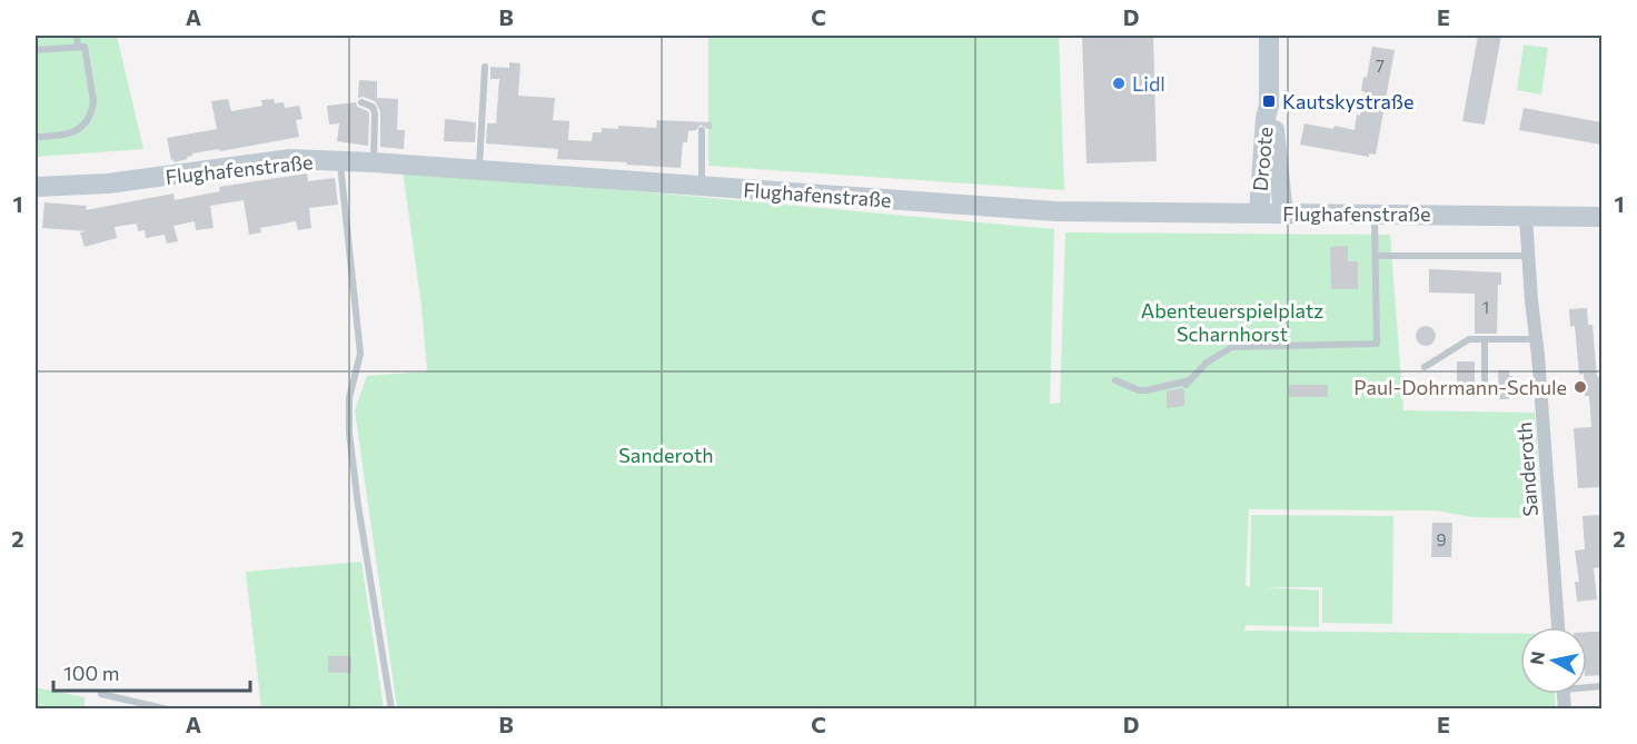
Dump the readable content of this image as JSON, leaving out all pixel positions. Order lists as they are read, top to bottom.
{
  "streets": {
    "main road": ["Droote", "Flughafenstraße"],
    "street": ["Sanderoth"]
  },
  "crossings": [
    ["Droote", "Flughafenstraße"],
    ["Flughafenstraße", "Sanderoth"]
  ],
  "parks": ["Abenteuerspielplatz Scharnhorst", "Sanderoth"],
  "places": {
    "other": ["Lidl", "Paul-Dohrmann-Schule"],
    "transit": ["Kautskystraße"]
  },
  "house_numbers": ["7", "1", "9"],
  "scale_bar": "100 m",
  "north": "left",
  "grid": {
    "columns": [
      "A",
      "B",
      "C",
      "D",
      "E"
    ],
    "rows": ["1", "2"]
  }
}
